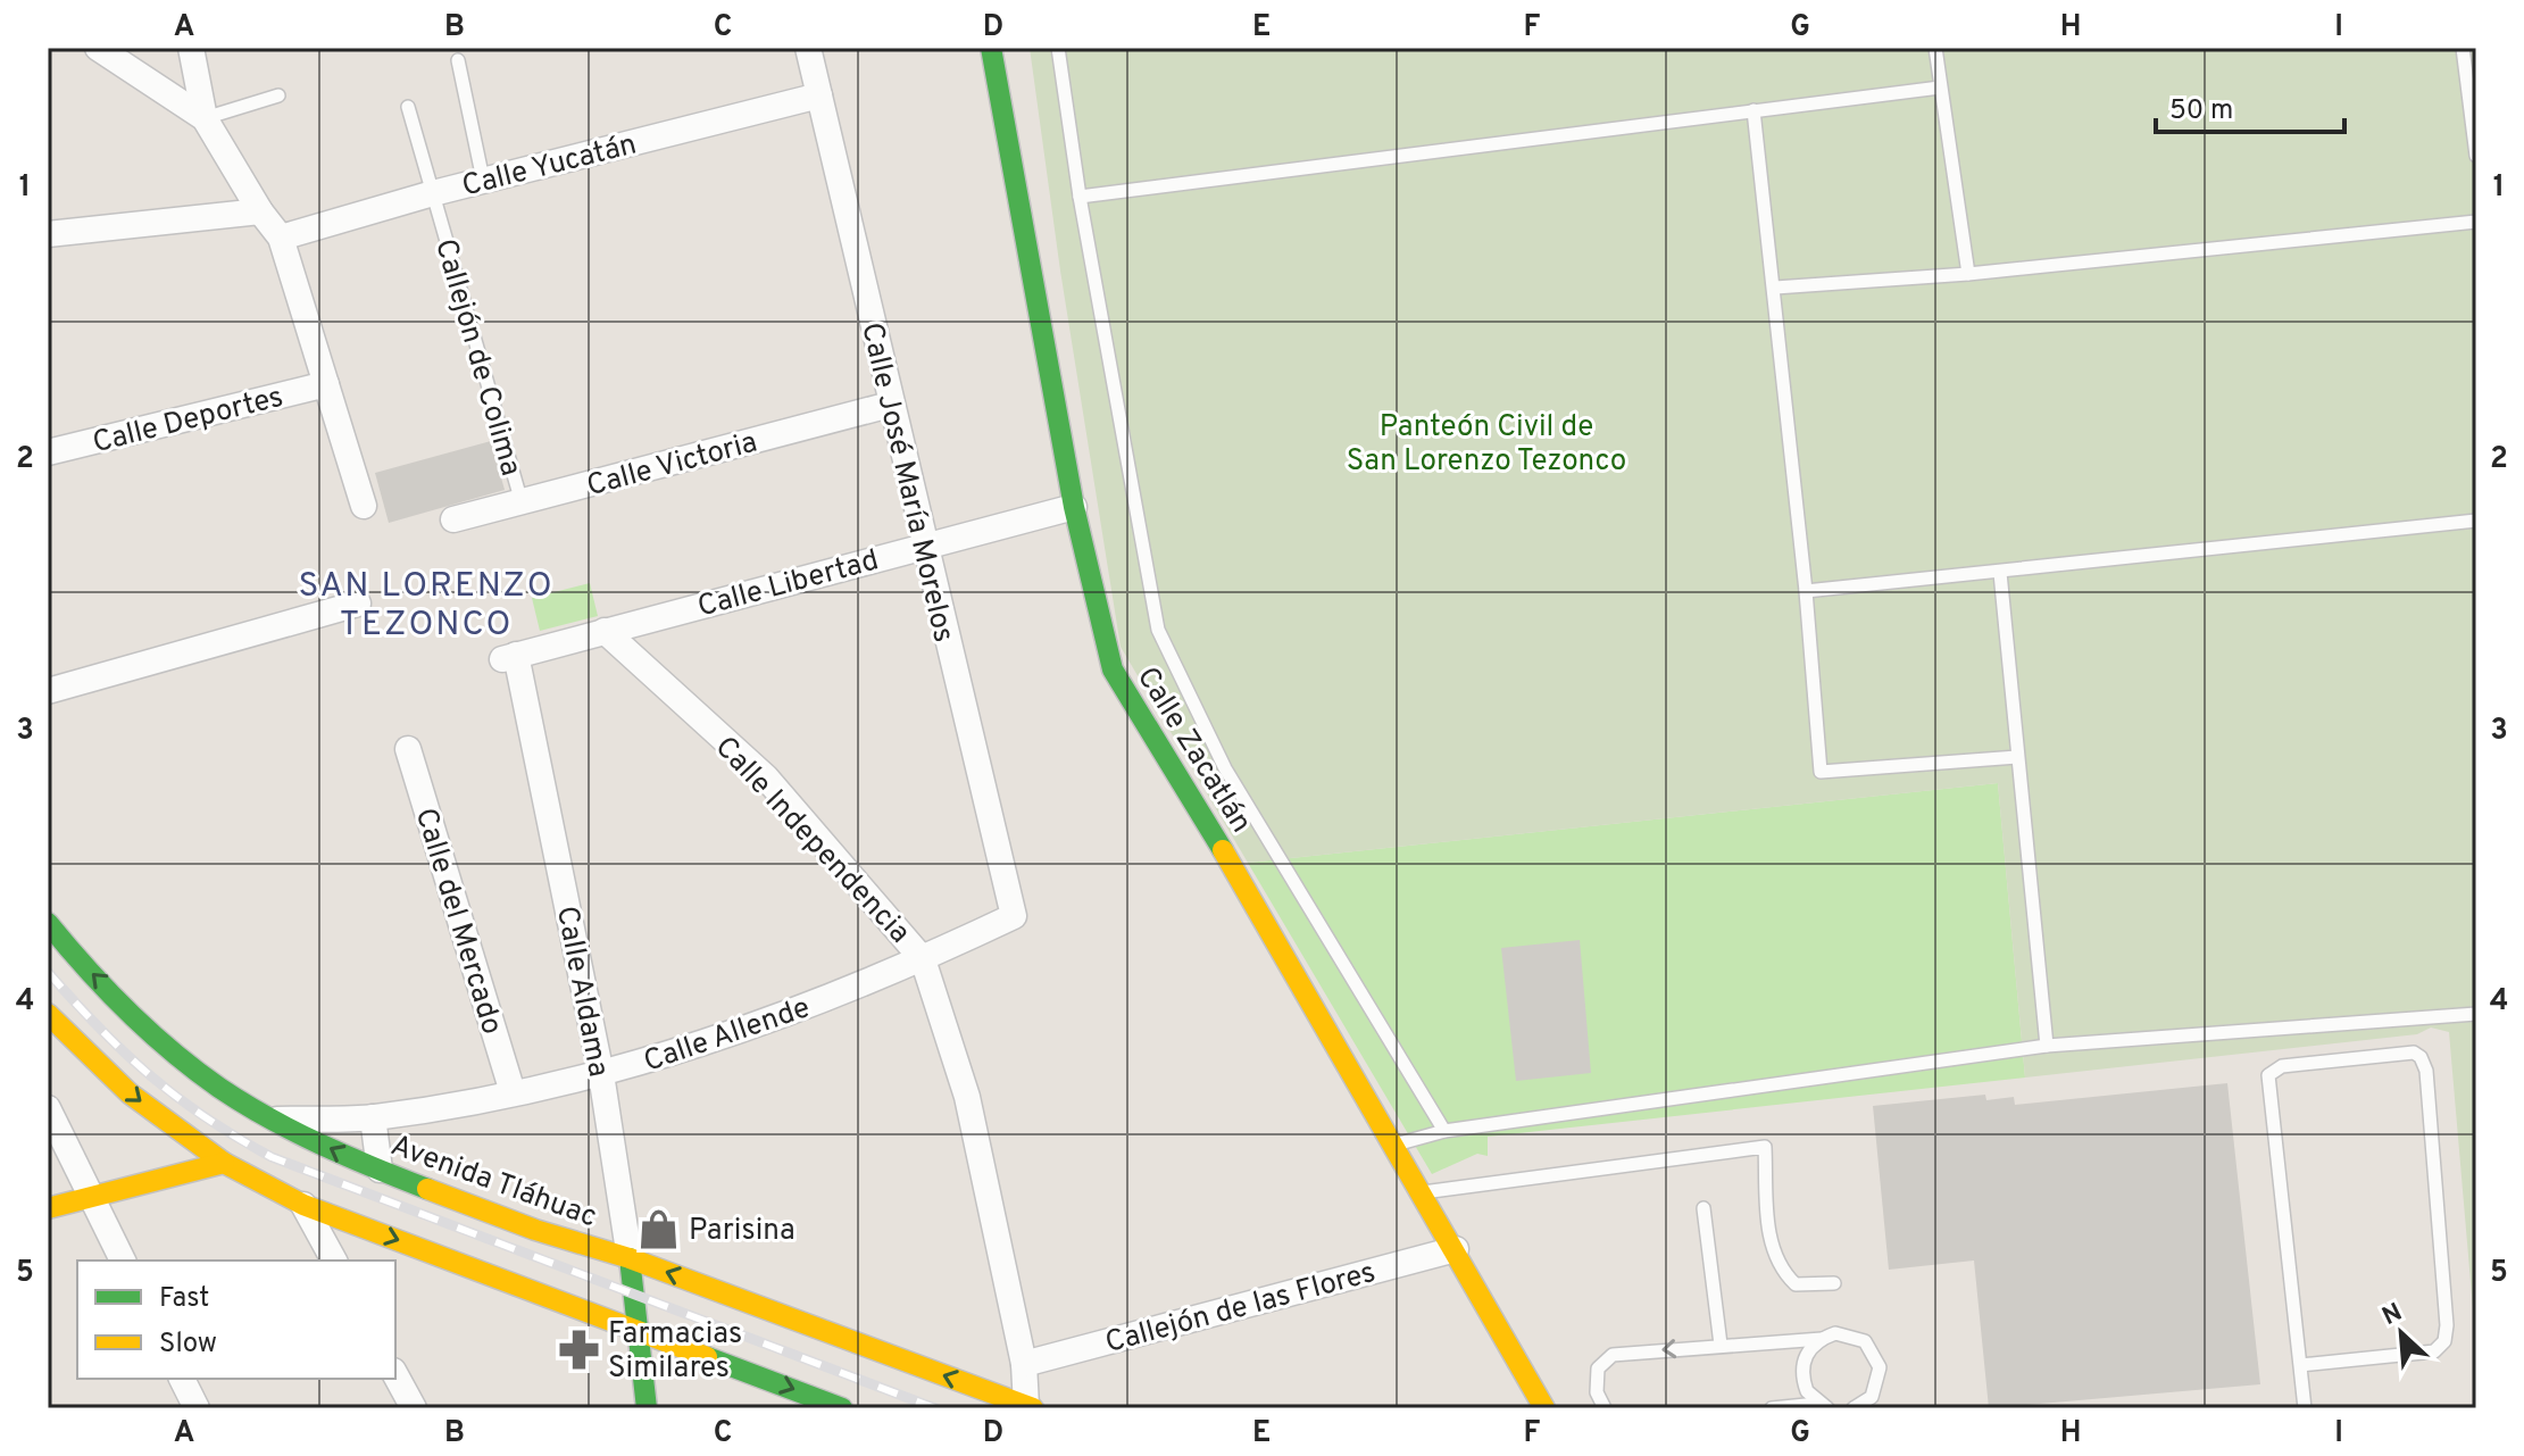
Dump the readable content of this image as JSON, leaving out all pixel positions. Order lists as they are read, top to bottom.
{
  "streets": {
    "main road": ["Calle Zacatlán", "Calle Aldama", "Avenida Tláhuac"],
    "street": [
      "Calle Yucatán",
      "Calle Deportes",
      "Calle Victoria",
      "Calle José María Morelos",
      "Calle Libertad",
      "Calle Independencia",
      "Calle del Mercado",
      "Calle Allende",
      "Callejón de las Flores"
    ],
    "lane": ["Callejón de Colima"]
  },
  "crossings": [
    ["Calle Yucatán", "Callejón de Colima"],
    ["Calle Yucatán", "Calle José María Morelos"],
    ["Callejón de Colima", "Calle Victoria"],
    ["Calle Victoria", "Calle José María Morelos"],
    ["Calle José María Morelos", "Calle Libertad"],
    ["Calle José María Morelos", "Calle Allende"],
    ["Calle Libertad", "Calle Zacatlán"],
    ["Calle Libertad", "Calle Independencia"],
    ["Calle Libertad", "Calle Aldama"],
    ["Calle Zacatlán", "Callejón de las Flores"],
    ["Calle Independencia", "Calle Allende"],
    ["Calle Independencia", "Avenida Tláhuac"],
    ["Calle Independencia", "Callejón de las Flores"],
    ["Calle del Mercado", "Calle Allende"],
    ["Calle Aldama", "Calle Allende"],
    ["Calle Aldama", "Avenida Tláhuac"],
    ["Calle Allende", "Avenida Tláhuac"]
  ],
  "districts": ["SAN LORENZO TEZONCO"],
  "parks": ["Panteón Civil de San Lorenzo Tezonco"],
  "places": {
    "shop": ["Parisina"],
    "pharmacy": ["Farmacias Similares"]
  },
  "legend": ["Fast", "Slow"],
  "scale_bar": "50 m",
  "north": "top left",
  "grid": {
    "columns": [
      "A",
      "B",
      "C",
      "D",
      "E",
      "F",
      "G",
      "H",
      "I"
    ],
    "rows": [
      "1",
      "2",
      "3",
      "4",
      "5"
    ]
  }
}
